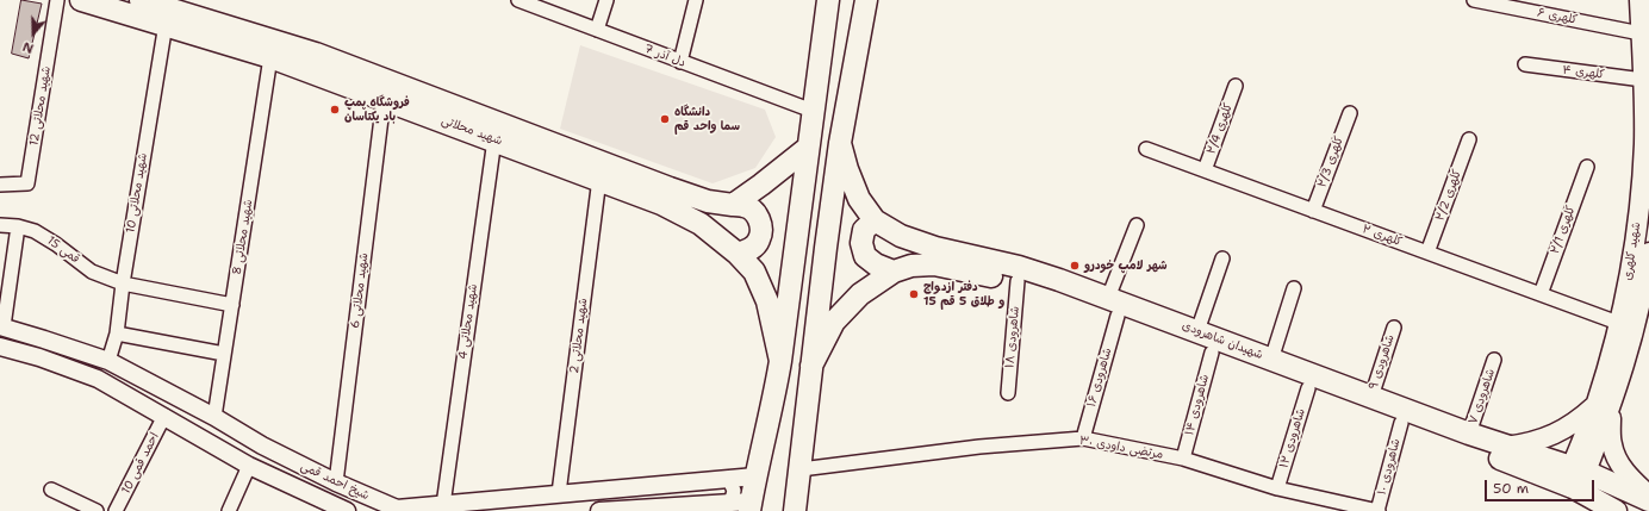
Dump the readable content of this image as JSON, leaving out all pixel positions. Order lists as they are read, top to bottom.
{
  "streets": {
    "main road": ["شهید محلاتی", "شهید کلهری", "شهیدان شاهرودی"],
    "street": [
      "کلهری ۶",
      "دل آذر 7",
      "کلهری ۴",
      "شهید محلاتی 12",
      "کلهری ۲/4",
      "کلهری ۲/3",
      "شهید محلاتی 10",
      "کلهری ۲/2",
      "کلهری ۲/1",
      "کلهری ۲",
      "شهید محلاتی 8",
      "قمی 15",
      "شهید محلاتی 6",
      "شهید محلاتی 4",
      "شهید محلاتی 2",
      "شاهرودی ۱۸",
      "۹ شاهرودی",
      "شاهرودی ۱۶",
      "۷ شاهرودی",
      "شاهرودی ۱۴",
      "شاهرودی ۱۲",
      "۳۰ مرتضی داودی",
      "احمد قمی 10",
      "شاهرودی ۱۰",
      "شیخ احمد قمی"
    ]
  },
  "crossings": [
    ["کلهری ۶", "شهید کلهری"],
    ["کلهری ۴", "شهید کلهری"],
    ["کلهری ۲/4", "کلهری ۲"],
    ["شهید محلاتی", "شهید محلاتی 10"],
    ["شهید محلاتی", "شهید محلاتی 8"],
    ["شهید محلاتی", "شهید محلاتی 6"],
    ["شهید محلاتی", "شهید محلاتی 4"],
    ["شهید محلاتی", "شهید محلاتی 2"],
    ["کلهری ۲/3", "کلهری ۲"],
    ["شهید محلاتی 10", "قمی 15"],
    ["شهید محلاتی 10", "شیخ احمد قمی"],
    ["کلهری ۲/2", "کلهری ۲"],
    ["کلهری ۲/1", "کلهری ۲"],
    ["کلهری ۲", "شهید کلهری"],
    ["شهید محلاتی 8", "قمی 15"],
    ["شهید محلاتی 8", "شیخ احمد قمی"],
    ["شهید کلهری", "شهیدان شاهرودی"],
    ["شهید محلاتی 6", "شیخ احمد قمی"],
    ["شهید محلاتی 4", "شیخ احمد قمی"],
    ["شهید محلاتی 2", "شیخ احمد قمی"],
    ["شاهرودی ۱۸", "شهیدان شاهرودی"],
    ["شهیدان شاهرودی", "۹ شاهرودی"],
    ["شهیدان شاهرودی", "شاهرودی ۱۶"],
    ["شهیدان شاهرودی", "۷ شاهرودی"],
    ["شهیدان شاهرودی", "شاهرودی ۱۴"],
    ["شهیدان شاهرودی", "شاهرودی ۱۲"],
    ["شهیدان شاهرودی", "شاهرودی ۱۰"],
    ["شاهرودی ۱۶", "۳۰ مرتضی داودی"],
    ["شاهرودی ۱۴", "۳۰ مرتضی داودی"],
    ["شاهرودی ۱۲", "۳۰ مرتضی داودی"],
    ["۳۰ مرتضی داودی", "شاهرودی ۱۰"],
    ["احمد قمی 10", "شیخ احمد قمی"]
  ],
  "places": [
    "فروشگاه پمپ باد یکتاسان",
    "دانشگاه سما واحد قم",
    "شهر لامپ خودرو",
    "دفتر ازدواج 15 و طلاق 5 قم"
  ],
  "scale_bar": "50 m",
  "north": "bottom"
}
